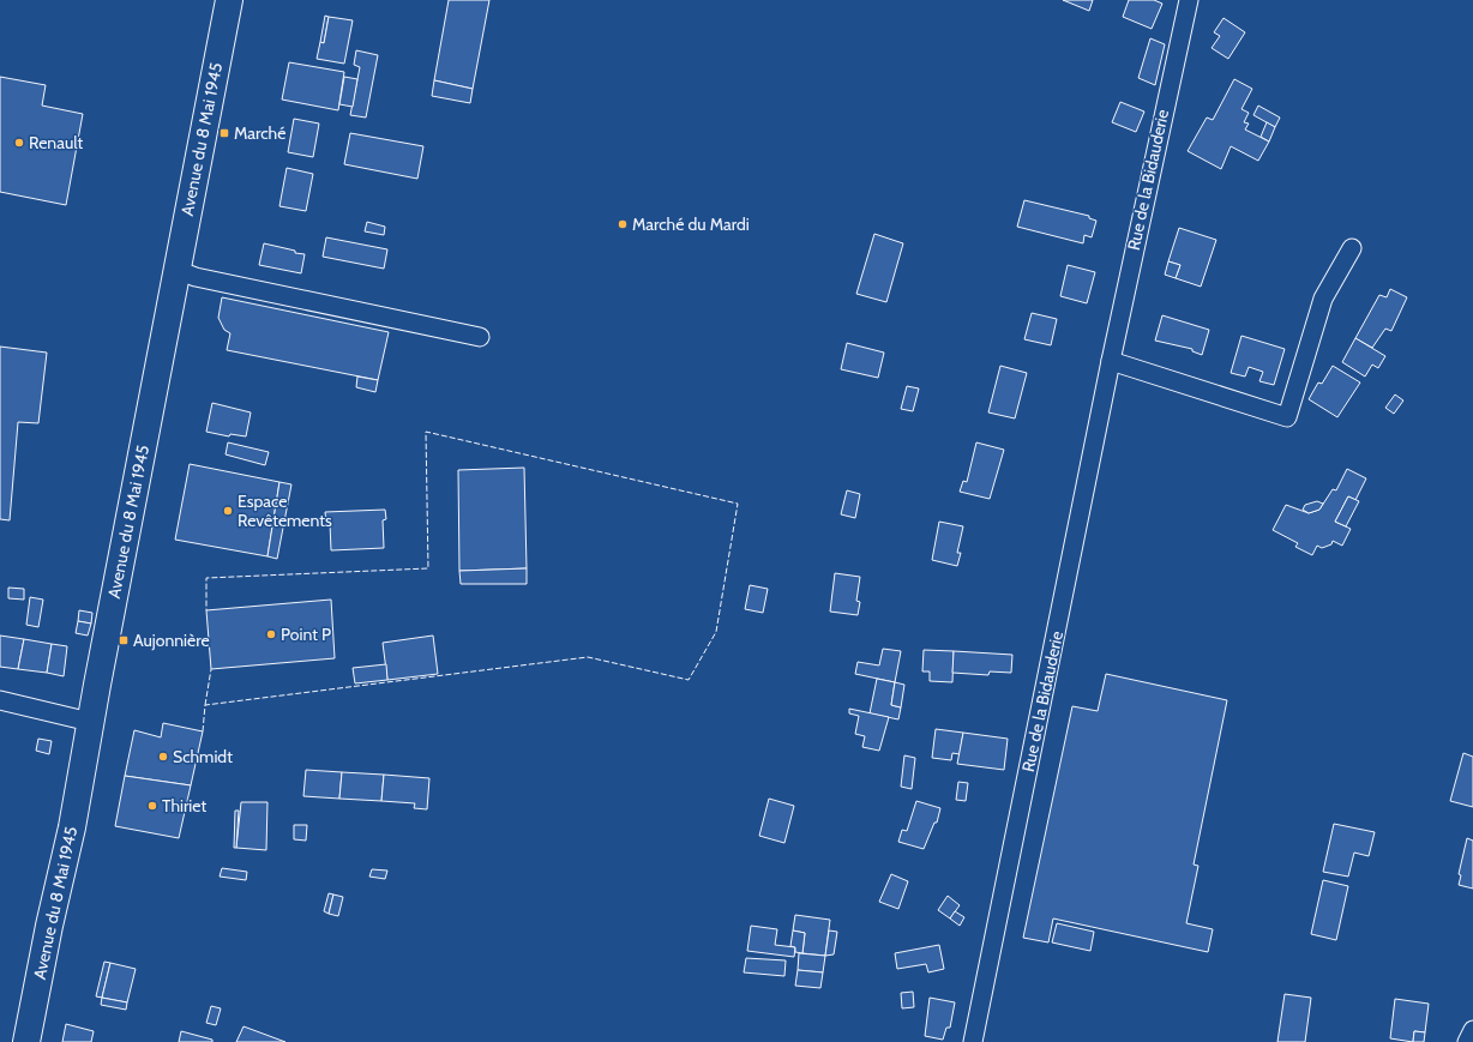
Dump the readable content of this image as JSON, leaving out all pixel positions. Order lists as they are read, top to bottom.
{
  "streets": {
    "main road": ["Avenue du 8 Mai 1945"],
    "street": ["Rue de la Bidauderie"]
  },
  "places": {
    "transit": ["Marché", "Aujonnière"],
    "other": [
      "Renault",
      "Marché du Mardi",
      "Espace Revêtements",
      "Point P",
      "Schmidt",
      "Thiriet"
    ]
  }
}
